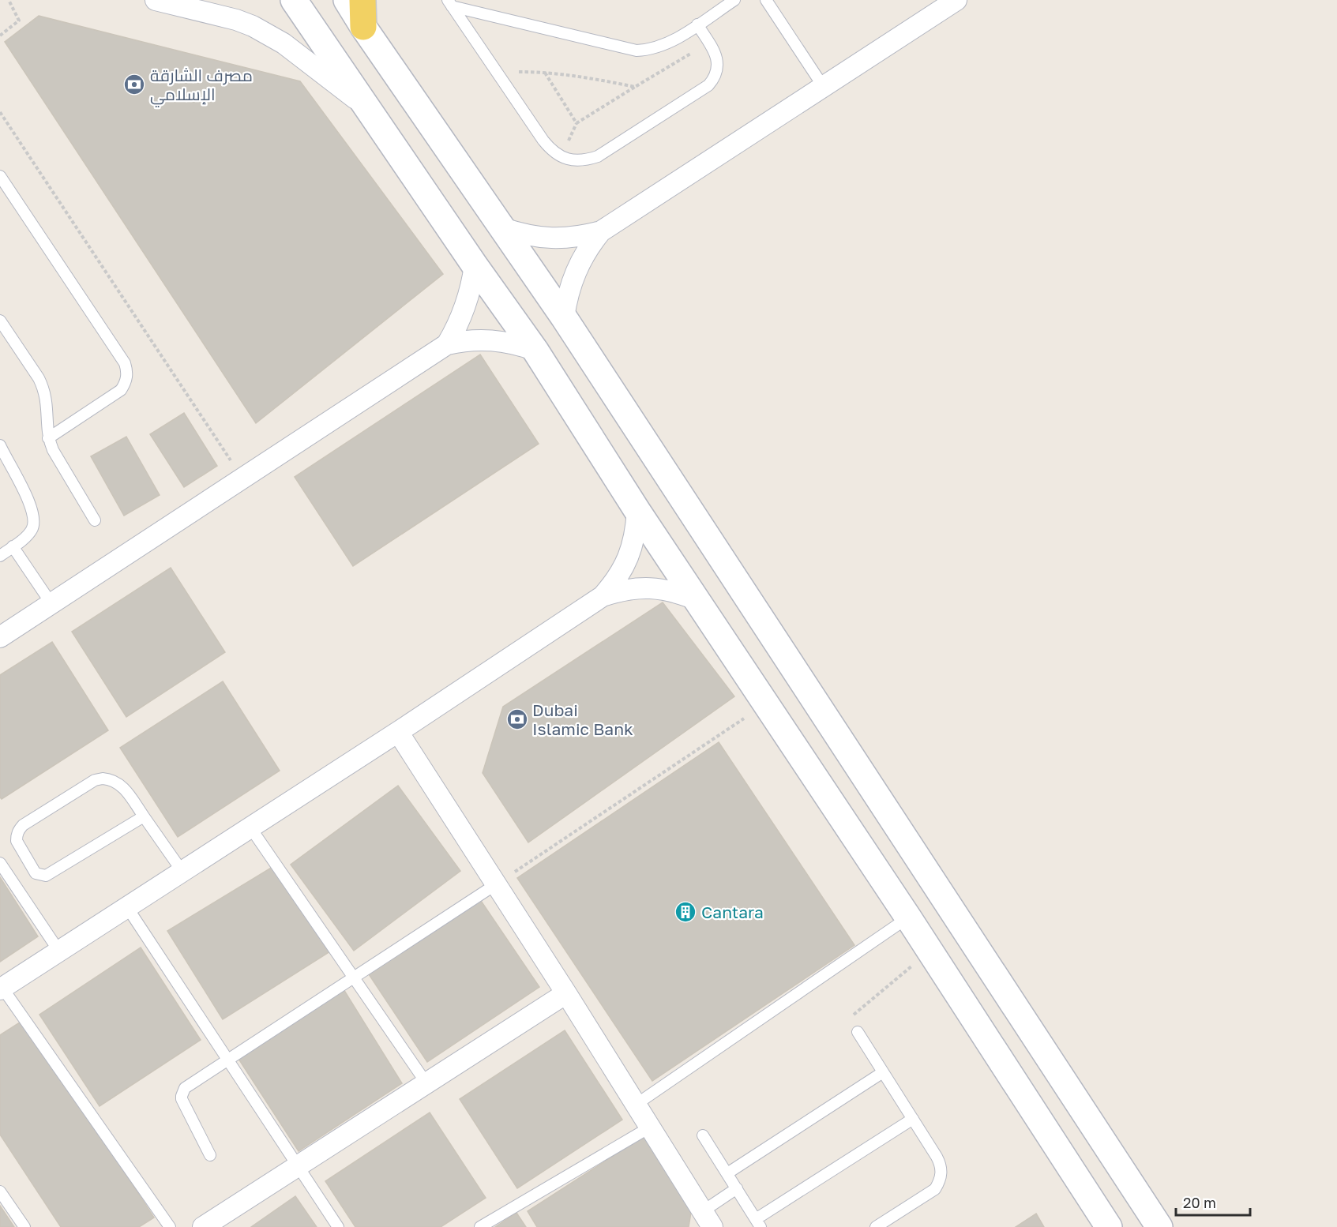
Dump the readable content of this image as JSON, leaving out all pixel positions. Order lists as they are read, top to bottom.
{
  "places": {
    "bank": ["مصرف الشارقة الإسلامي", "Dubai Islamic Bank"],
    "building": ["Cantara"]
  },
  "scale_bar": "20 m"
}
